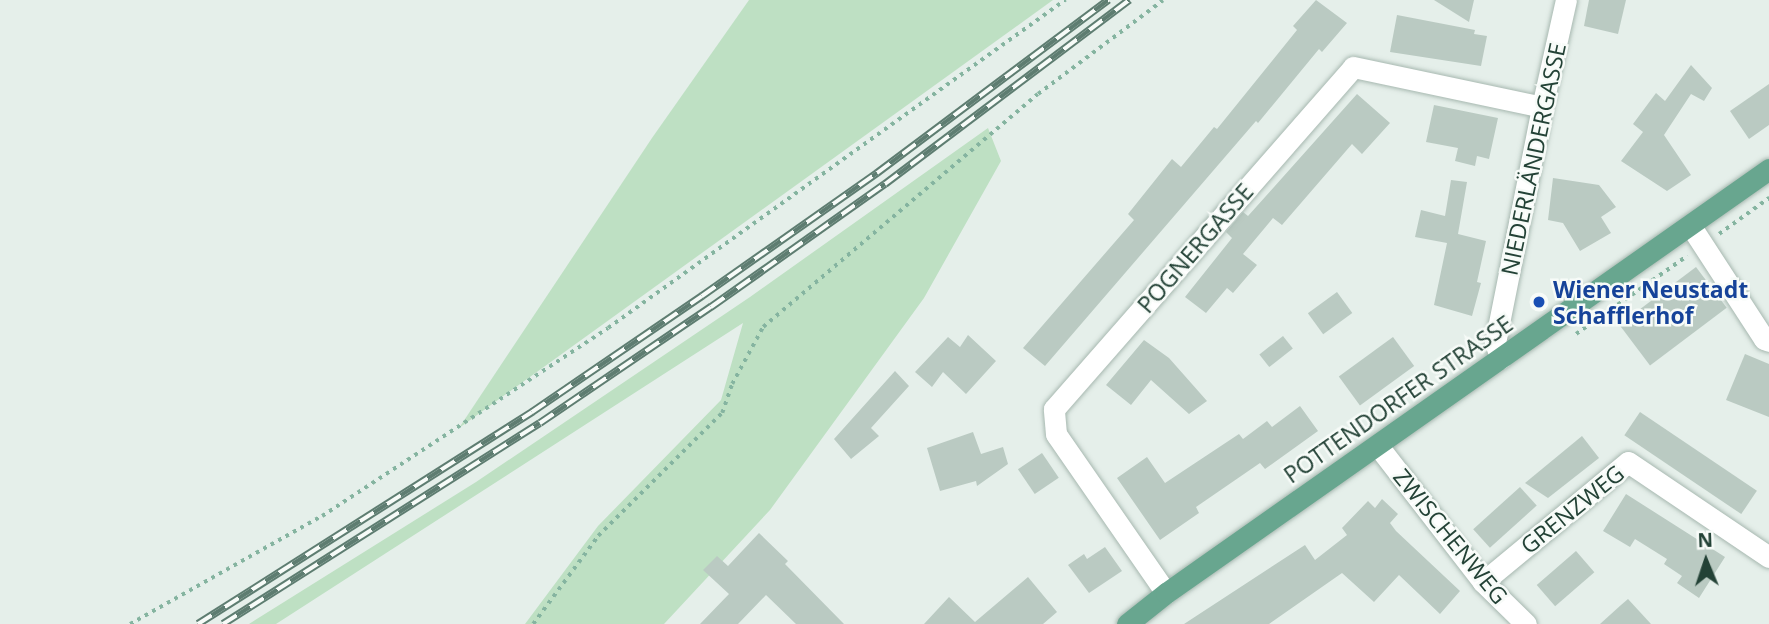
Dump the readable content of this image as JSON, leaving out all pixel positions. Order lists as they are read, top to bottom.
{
  "streets": {
    "main road": ["POTTENDORFER STRASSE"],
    "street": [
      "NIEDERLÄNDERGASSE",
      "POGNERGASSE",
      "GRENZWEG",
      "ZWISCHENWEG"
    ]
  },
  "crossings": [
    ["NIEDERLÄNDERGASSE", "POGNERGASSE"],
    ["NIEDERLÄNDERGASSE", "POTTENDORFER STRASSE"],
    ["POGNERGASSE", "POTTENDORFER STRASSE"],
    ["POTTENDORFER STRASSE", "ZWISCHENWEG"],
    ["GRENZWEG", "ZWISCHENWEG"]
  ],
  "places": ["Wiener Neustadt Schafflerhof"],
  "north": "top"
}
